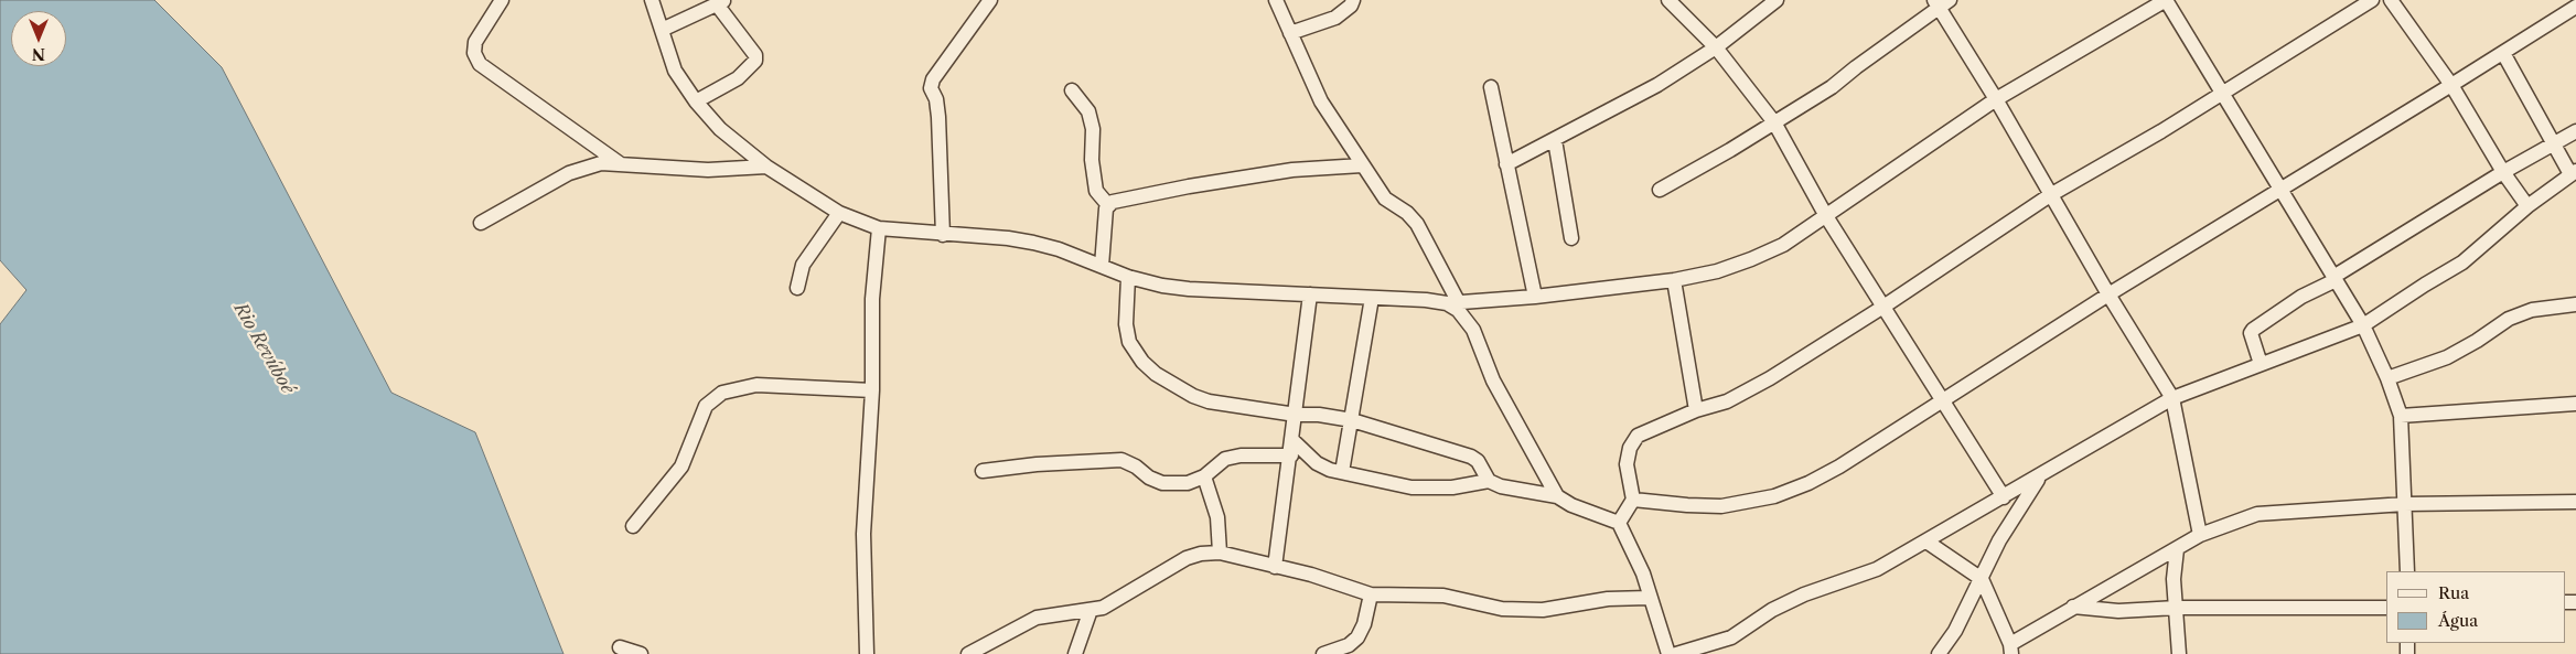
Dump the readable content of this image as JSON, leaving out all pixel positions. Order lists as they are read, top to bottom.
{
  "water": ["Rio Revúboé"],
  "legend": ["Rua", "Água"],
  "north": "bottom"
}
